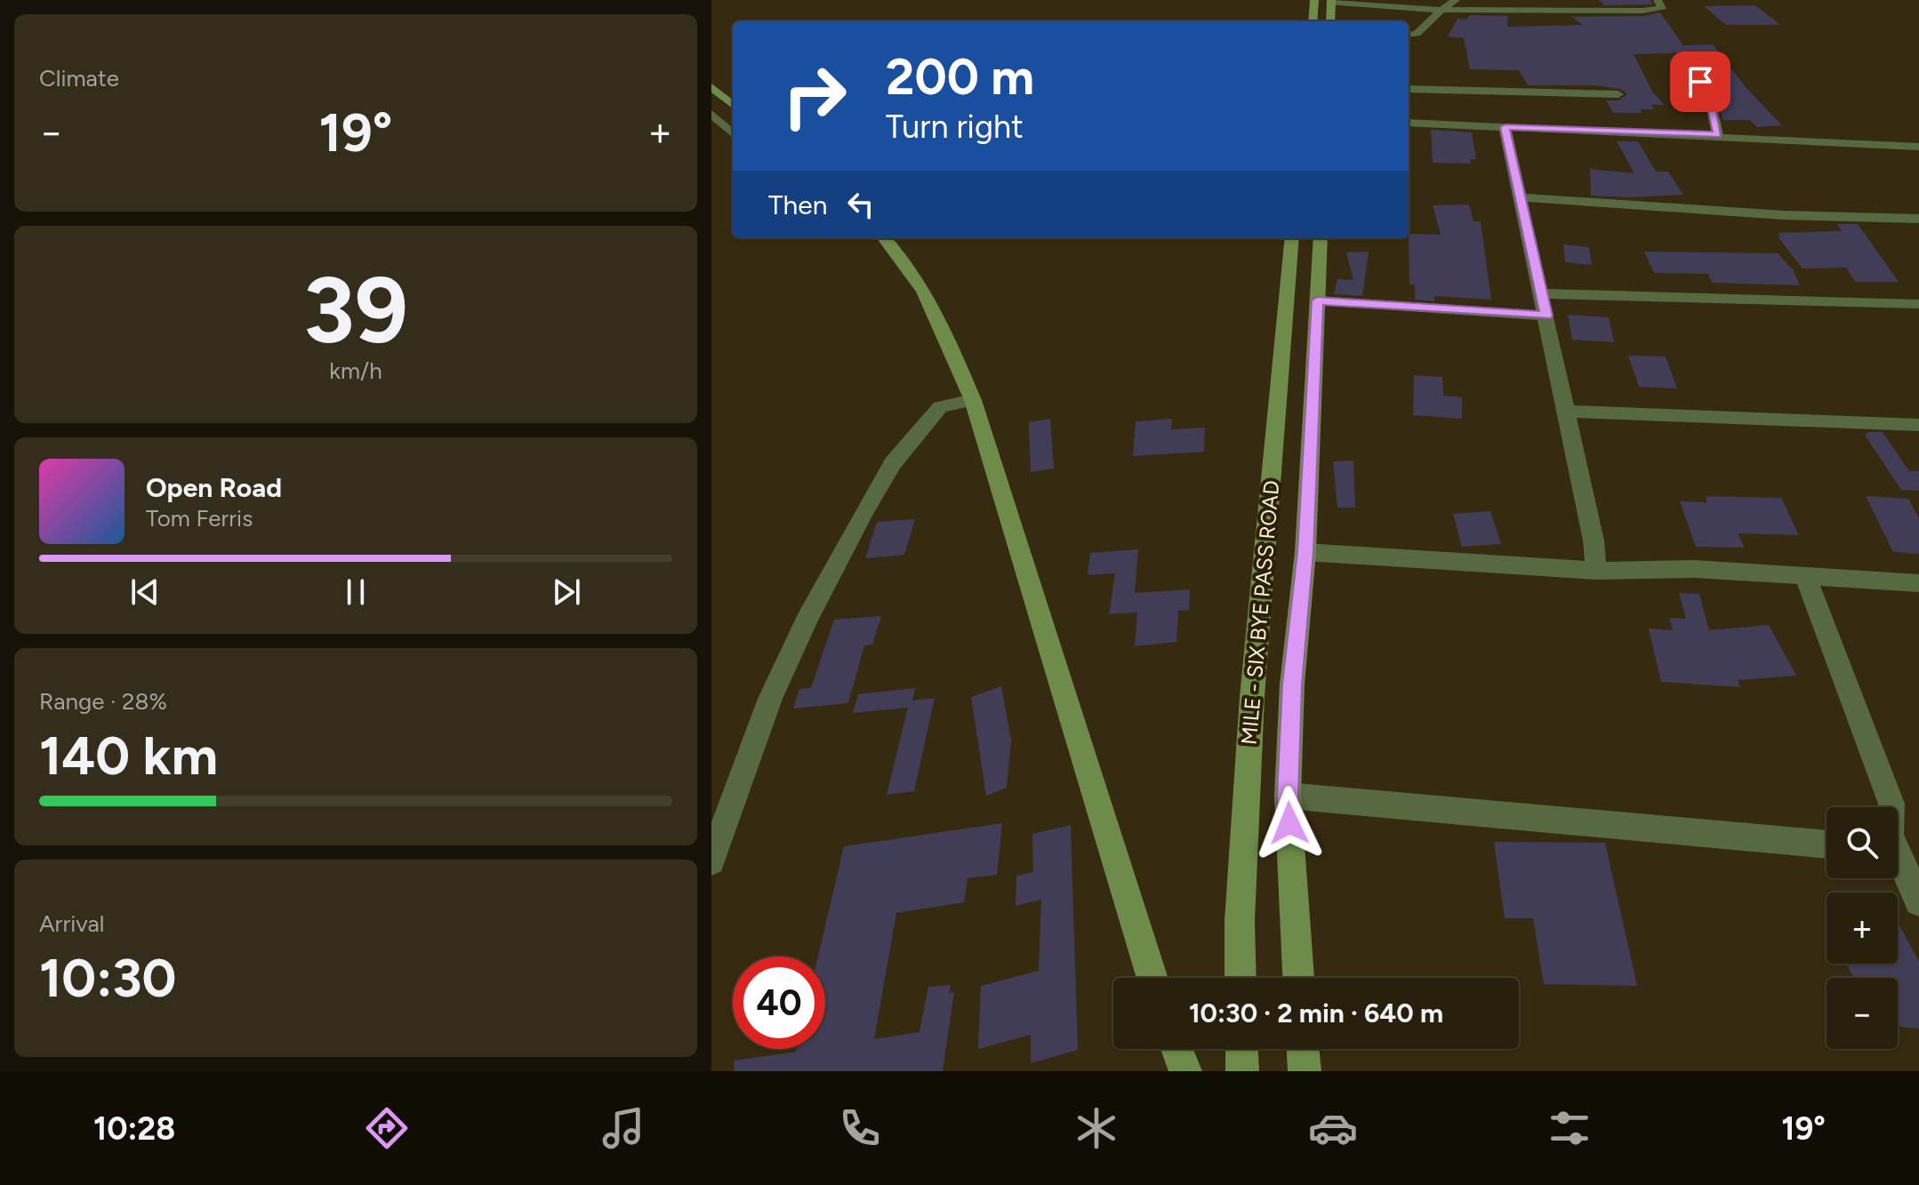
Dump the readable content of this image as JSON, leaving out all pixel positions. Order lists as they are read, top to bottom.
{
  "streets": {
    "street": ["MILE - SIX BYE PASS ROAD"]
  },
  "page": {
    "tile": [
      "Climate",
      ["39", "km/h"],
      ["Range · 28%", "140 km"],
      ["Arrival", "10:30"]
    ],
    "turn": ["200 m", "Turn right"],
    "heat": ["−", "19°", "+"],
    "then": "Then",
    "song": ["Open Road", "Tom Ferris"],
    "map_buttons": ["+", "−"],
    "limit": "40",
    "trip": "10:30 · 2 min · 640 m",
    "tabs": ["10:28", "19°"]
  }
}
